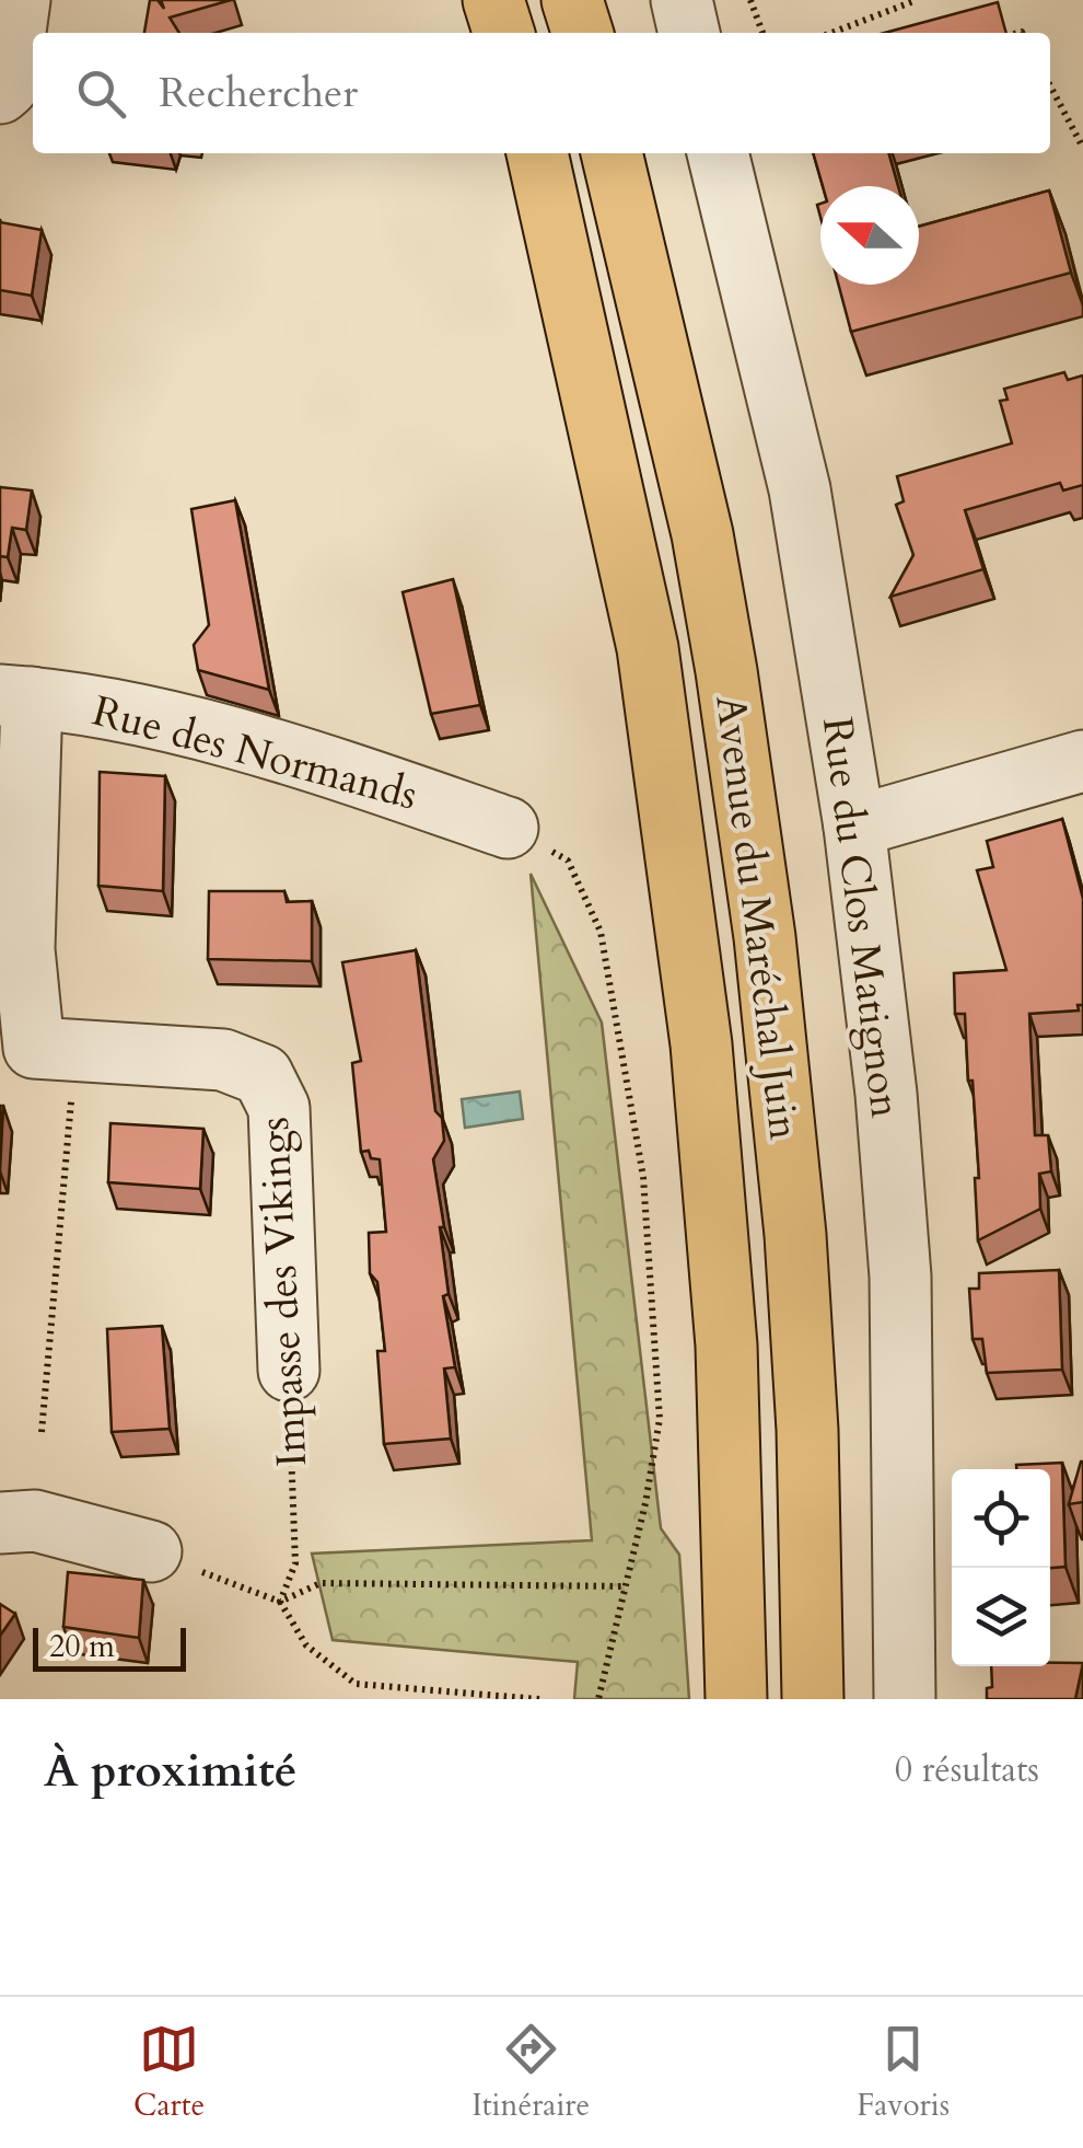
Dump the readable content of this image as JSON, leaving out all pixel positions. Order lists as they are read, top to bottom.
{
  "streets": {
    "main road": ["Avenue du Maréchal Juin"],
    "street": ["Rue des Normands", "Rue du Clos Matignon", "Impasse des Vikings"]
  },
  "crossings": [
    ["Rue des Normands", "Impasse des Vikings"]
  ],
  "scale_bar": "20 m",
  "north": "left",
  "page": {
    "search": "Rechercher",
    "scale": "20 m",
    "heading": ["À proximité", "0 résultats"],
    "nav": ["Carte", "Itinéraire", "Favoris"]
  }
}
